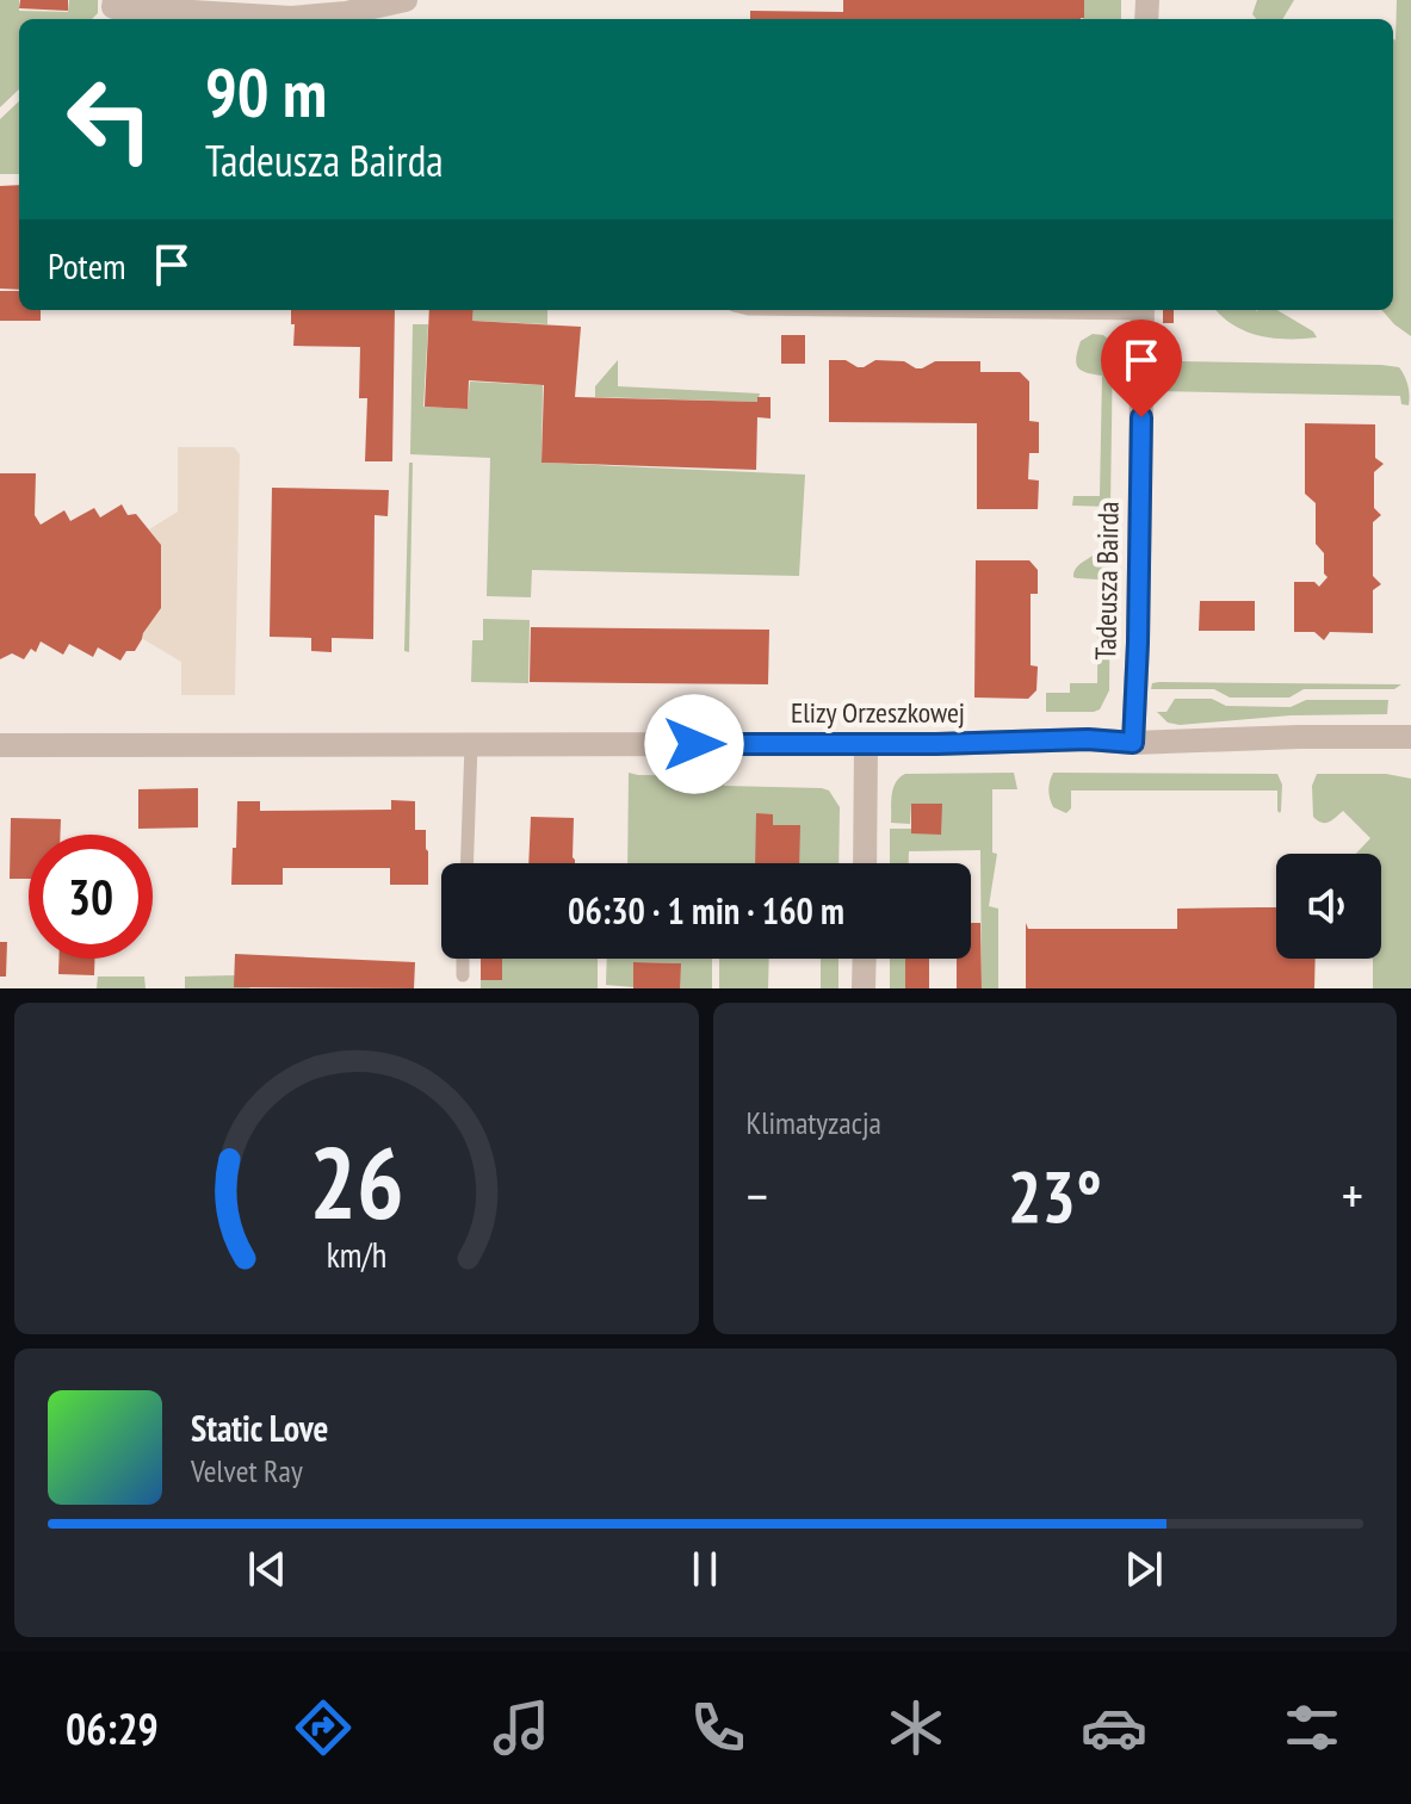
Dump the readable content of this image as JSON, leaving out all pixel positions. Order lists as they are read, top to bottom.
{
  "streets": {
    "street": ["Tadeusza Bairda", "Elizy Orzeszkowej"]
  },
  "crossings": [
    ["Tadeusza Bairda", "Elizy Orzeszkowej"]
  ],
  "page": {
    "turn": ["90 m", "Tadeusza Bairda"],
    "then": "Potem",
    "limit": "30",
    "trip": "06:30 · 1 min · 160 m",
    "tile": "Klimatyzacja",
    "heat": ["−", "23°", "+"],
    "song": ["Static Love", "Velvet Ray"],
    "tabs": "06:29",
    "gauge": ["26", "km/h"]
  }
}
